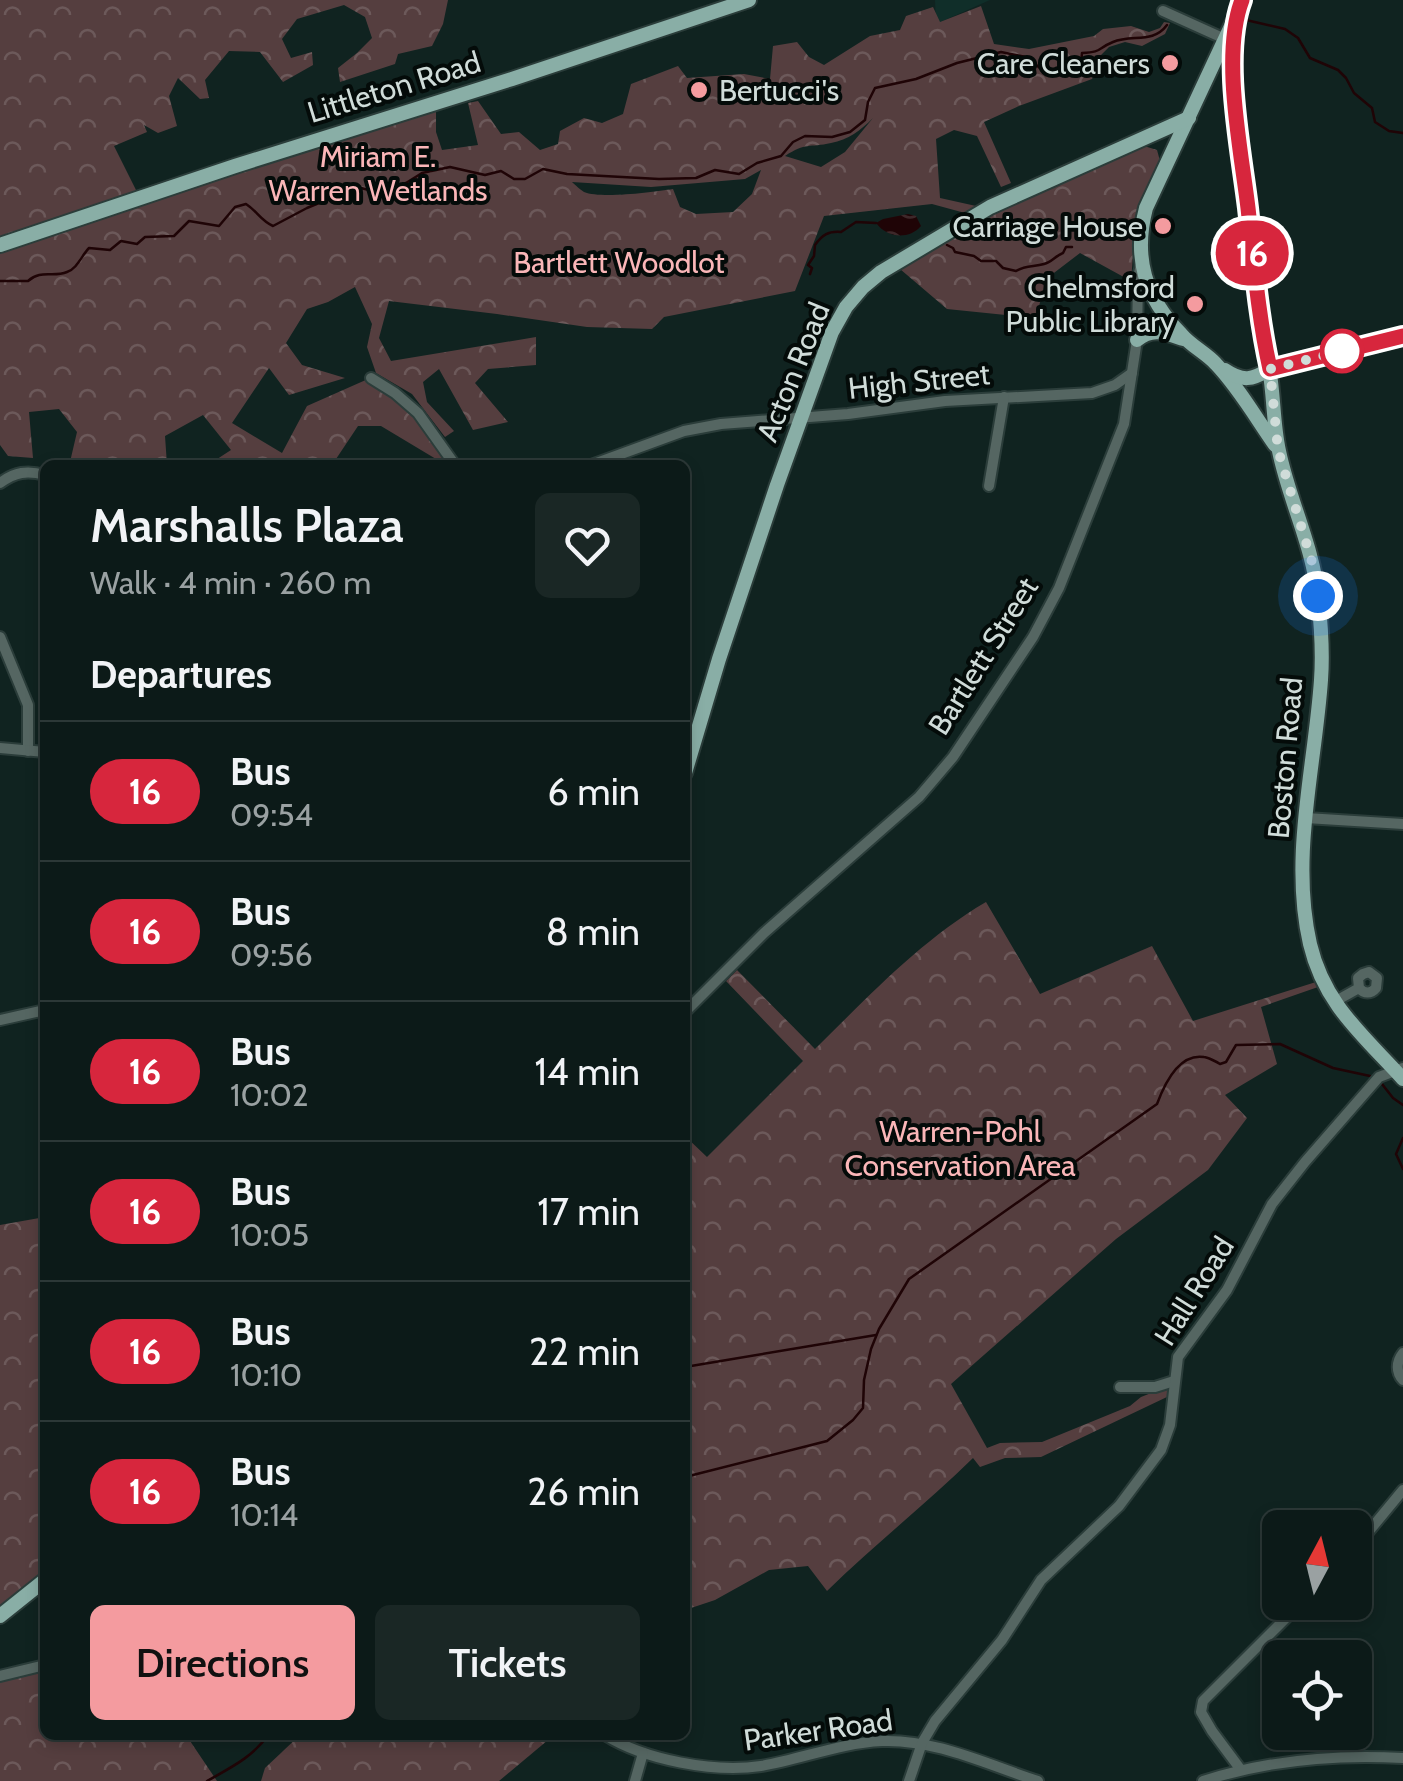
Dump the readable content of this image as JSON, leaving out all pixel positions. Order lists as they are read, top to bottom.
{
  "streets": {
    "main road": [
      "Littleton Road",
      "Acton Road",
      "Bartlett Street",
      "Boston Road"
    ],
    "street": ["High Street", "Hall Road", "Parker Road"]
  },
  "crossings": [
    ["Acton Road", "High Street"],
    ["Acton Road", "Bartlett Street"],
    ["High Street", "Bartlett Street"],
    ["Bartlett Street", "Boston Road"],
    ["Boston Road", "Hall Road"],
    ["Hall Road", "Parker Road"]
  ],
  "parks": ["Miriam E. Warren Wetlands", "Bartlett Woodlot", "Warren-Pohl Conservation Area"],
  "places": [
    "Care Cleaners",
    "Bertucci's",
    "Carriage House",
    "Chelmsford Public Library"
  ],
  "lines": ["bus line 16"],
  "north": "top",
  "page": {
    "on_map": "16",
    "heading": [
      ["Marshalls Plaza", "Walk · 4 min · 260 m"],
      "Departures"
    ],
    "list": [
      {
        "mark": "16",
        "name": "Bus",
        "note": "09:54",
        "value": "6 min"
      },
      {
        "mark": "16",
        "name": "Bus",
        "note": "09:56",
        "value": "8 min"
      },
      {
        "mark": "16",
        "name": "Bus",
        "note": "10:02",
        "value": "14 min"
      },
      {
        "mark": "16",
        "name": "Bus",
        "note": "10:05",
        "value": "17 min"
      },
      {
        "mark": "16",
        "name": "Bus",
        "note": "10:10",
        "value": "22 min"
      },
      {
        "mark": "16",
        "name": "Bus",
        "note": "10:14",
        "value": "26 min"
      }
    ],
    "buttons": ["Directions", "Tickets"]
  }
}
